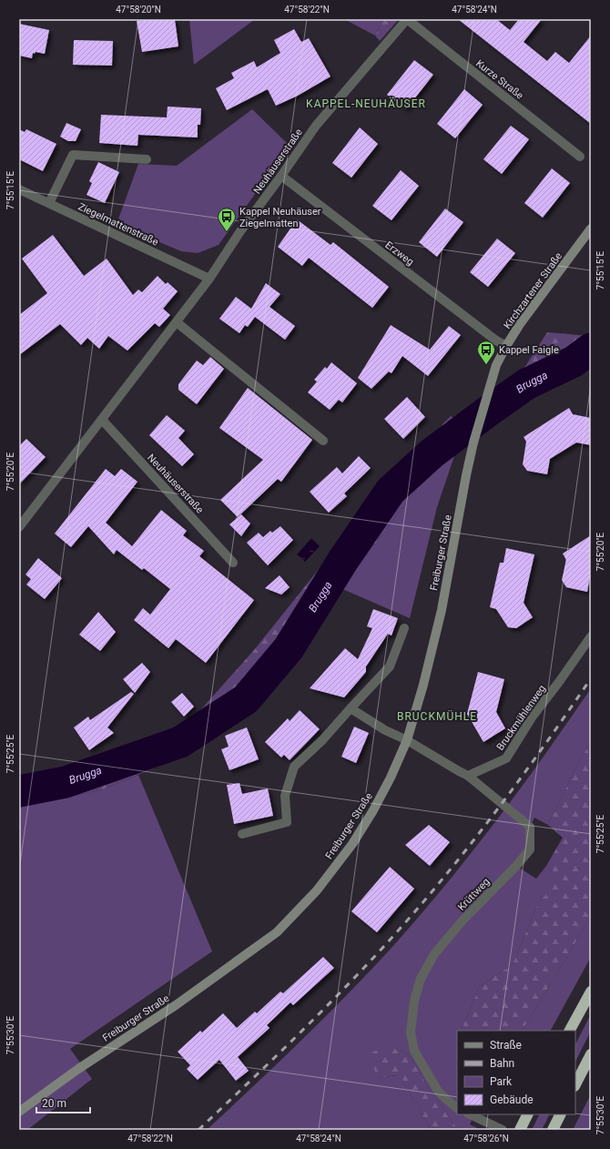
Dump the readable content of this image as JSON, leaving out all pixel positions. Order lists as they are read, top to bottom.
{
  "streets": {
    "street": [
      "Kurze Straße",
      "Neuhäuserstraße",
      "Ziegelmattenstraße",
      "Erzweg",
      "Kirchzartener Straße",
      "Freiburger Straße",
      "Bruckmühlenweg",
      "Krüttweg"
    ]
  },
  "crossings": [
    ["Kurze Straße", "Neuhäuserstraße"],
    ["Neuhäuserstraße", "Ziegelmattenstraße"],
    ["Neuhäuserstraße", "Erzweg"],
    ["Erzweg", "Kirchzartener Straße"],
    ["Kirchzartener Straße", "Freiburger Straße"],
    ["Freiburger Straße", "Krüttweg"],
    ["Bruckmühlenweg", "Krüttweg"]
  ],
  "districts": ["KAPPEL-NEUHÄUSER", "BRUCKMÜHLE"],
  "water": ["Brugga"],
  "places": {
    "bus stop": ["Kappel Neuhäuser Ziegelmatten", "Kappel Faigle"]
  },
  "legend": [
    "Straße",
    "Bahn",
    "Park",
    "Gebäude"
  ],
  "scale_bar": "20 m",
  "coordinates": [
    "47°58'20\"N",
    "47°58'22\"N",
    "47°58'24\"N",
    "7°55'15\"E",
    "7°55'20\"E",
    "7°55'25\"E",
    "7°55'30\"E",
    "47°58'26\"N"
  ]
}
